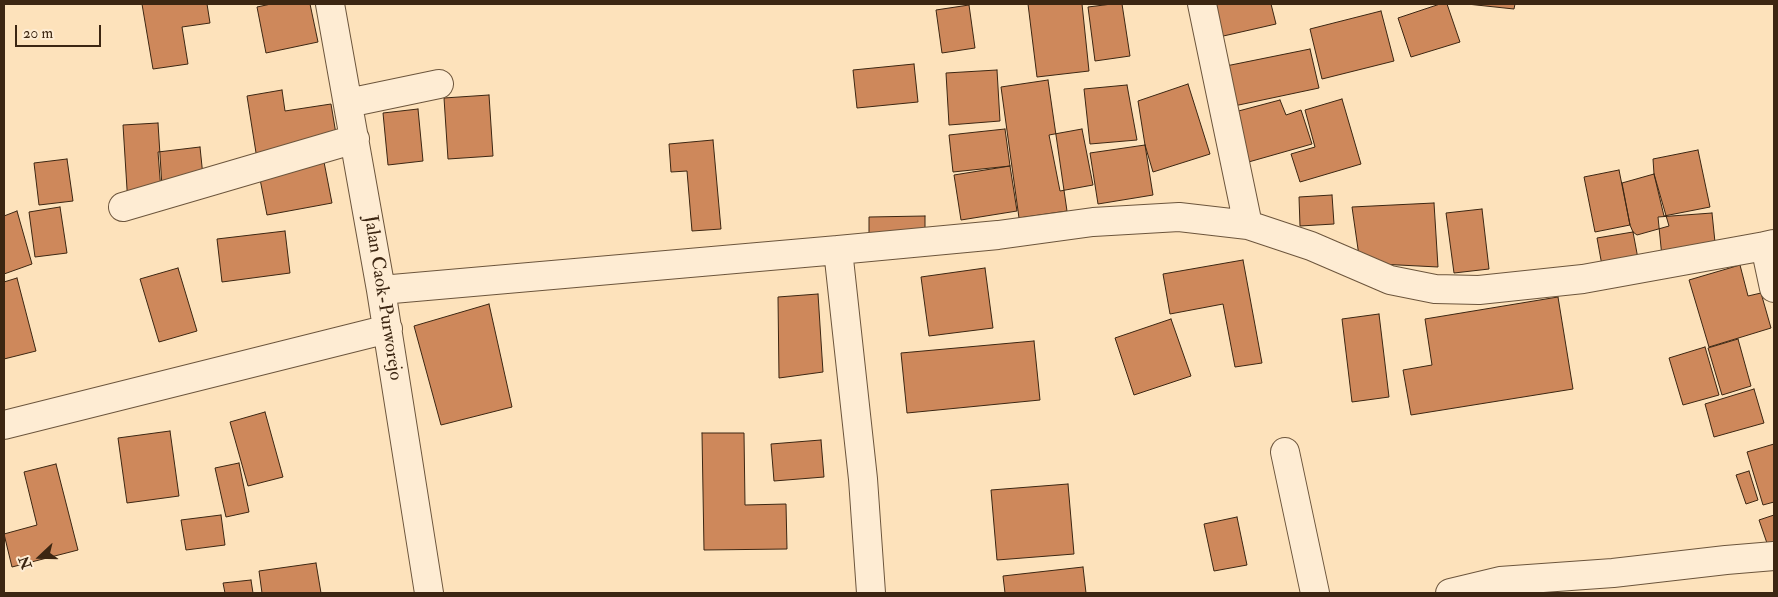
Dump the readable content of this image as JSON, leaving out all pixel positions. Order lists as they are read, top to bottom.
{
  "streets": {
    "street": ["Jalan Caok-Purworejo"]
  },
  "scale_bar": "20 m",
  "north": "left"
}
